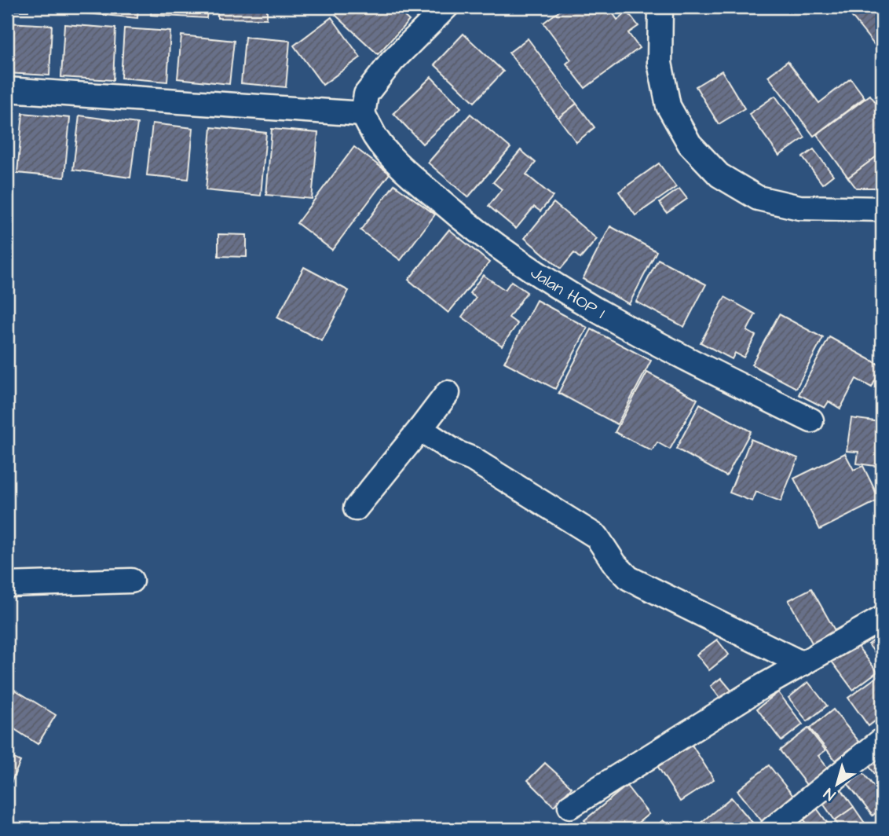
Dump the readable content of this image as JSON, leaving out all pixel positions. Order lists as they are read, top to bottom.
{
  "streets": {
    "street": ["Jalan HOP 1"]
  },
  "north": "bottom left"
}
